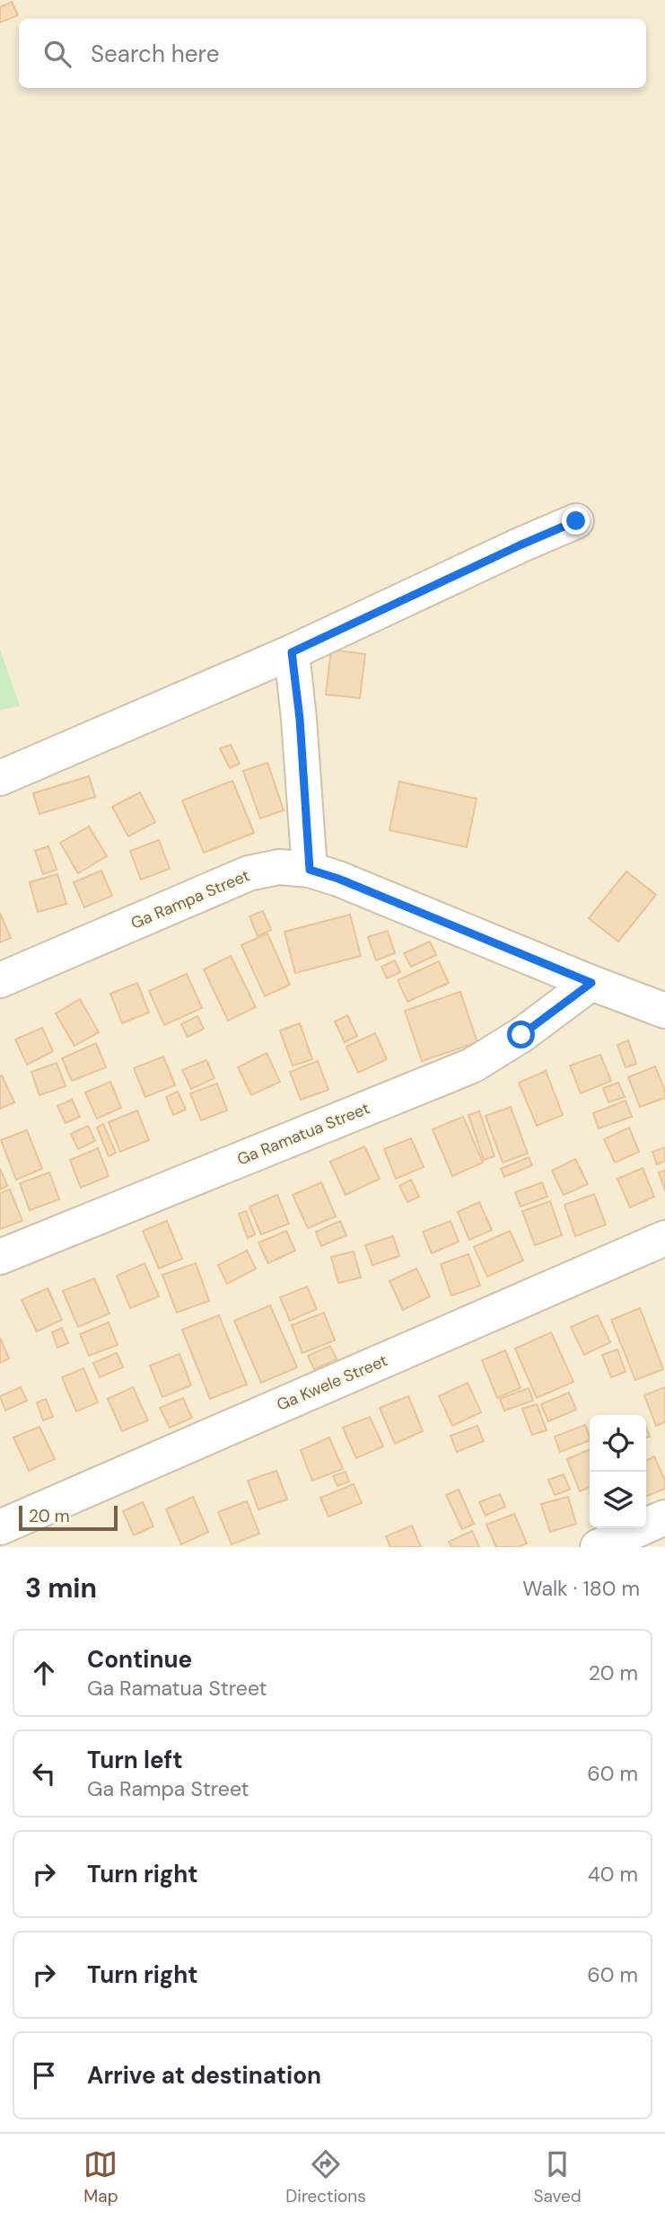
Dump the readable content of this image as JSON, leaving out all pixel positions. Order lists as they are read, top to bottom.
{
  "streets": {
    "street": ["Ga Rampa Street", "Ga Ramatua Street", "Ga Kwele Street"]
  },
  "crossings": [
    ["Ga Rampa Street", "Ga Ramatua Street"]
  ],
  "scale_bar": "20 m",
  "page": {
    "search": "Search here",
    "scale": "20 m",
    "heading": ["3 min", "Walk · 180 m"],
    "list": [
      ["Continue", "Ga Ramatua Street", "20 m"],
      ["Turn left", "Ga Rampa Street", "60 m"],
      ["Turn right", "40 m"],
      ["Turn right", "60 m"],
      "Arrive at destination"
    ],
    "nav": ["Map", "Directions", "Saved"]
  }
}
